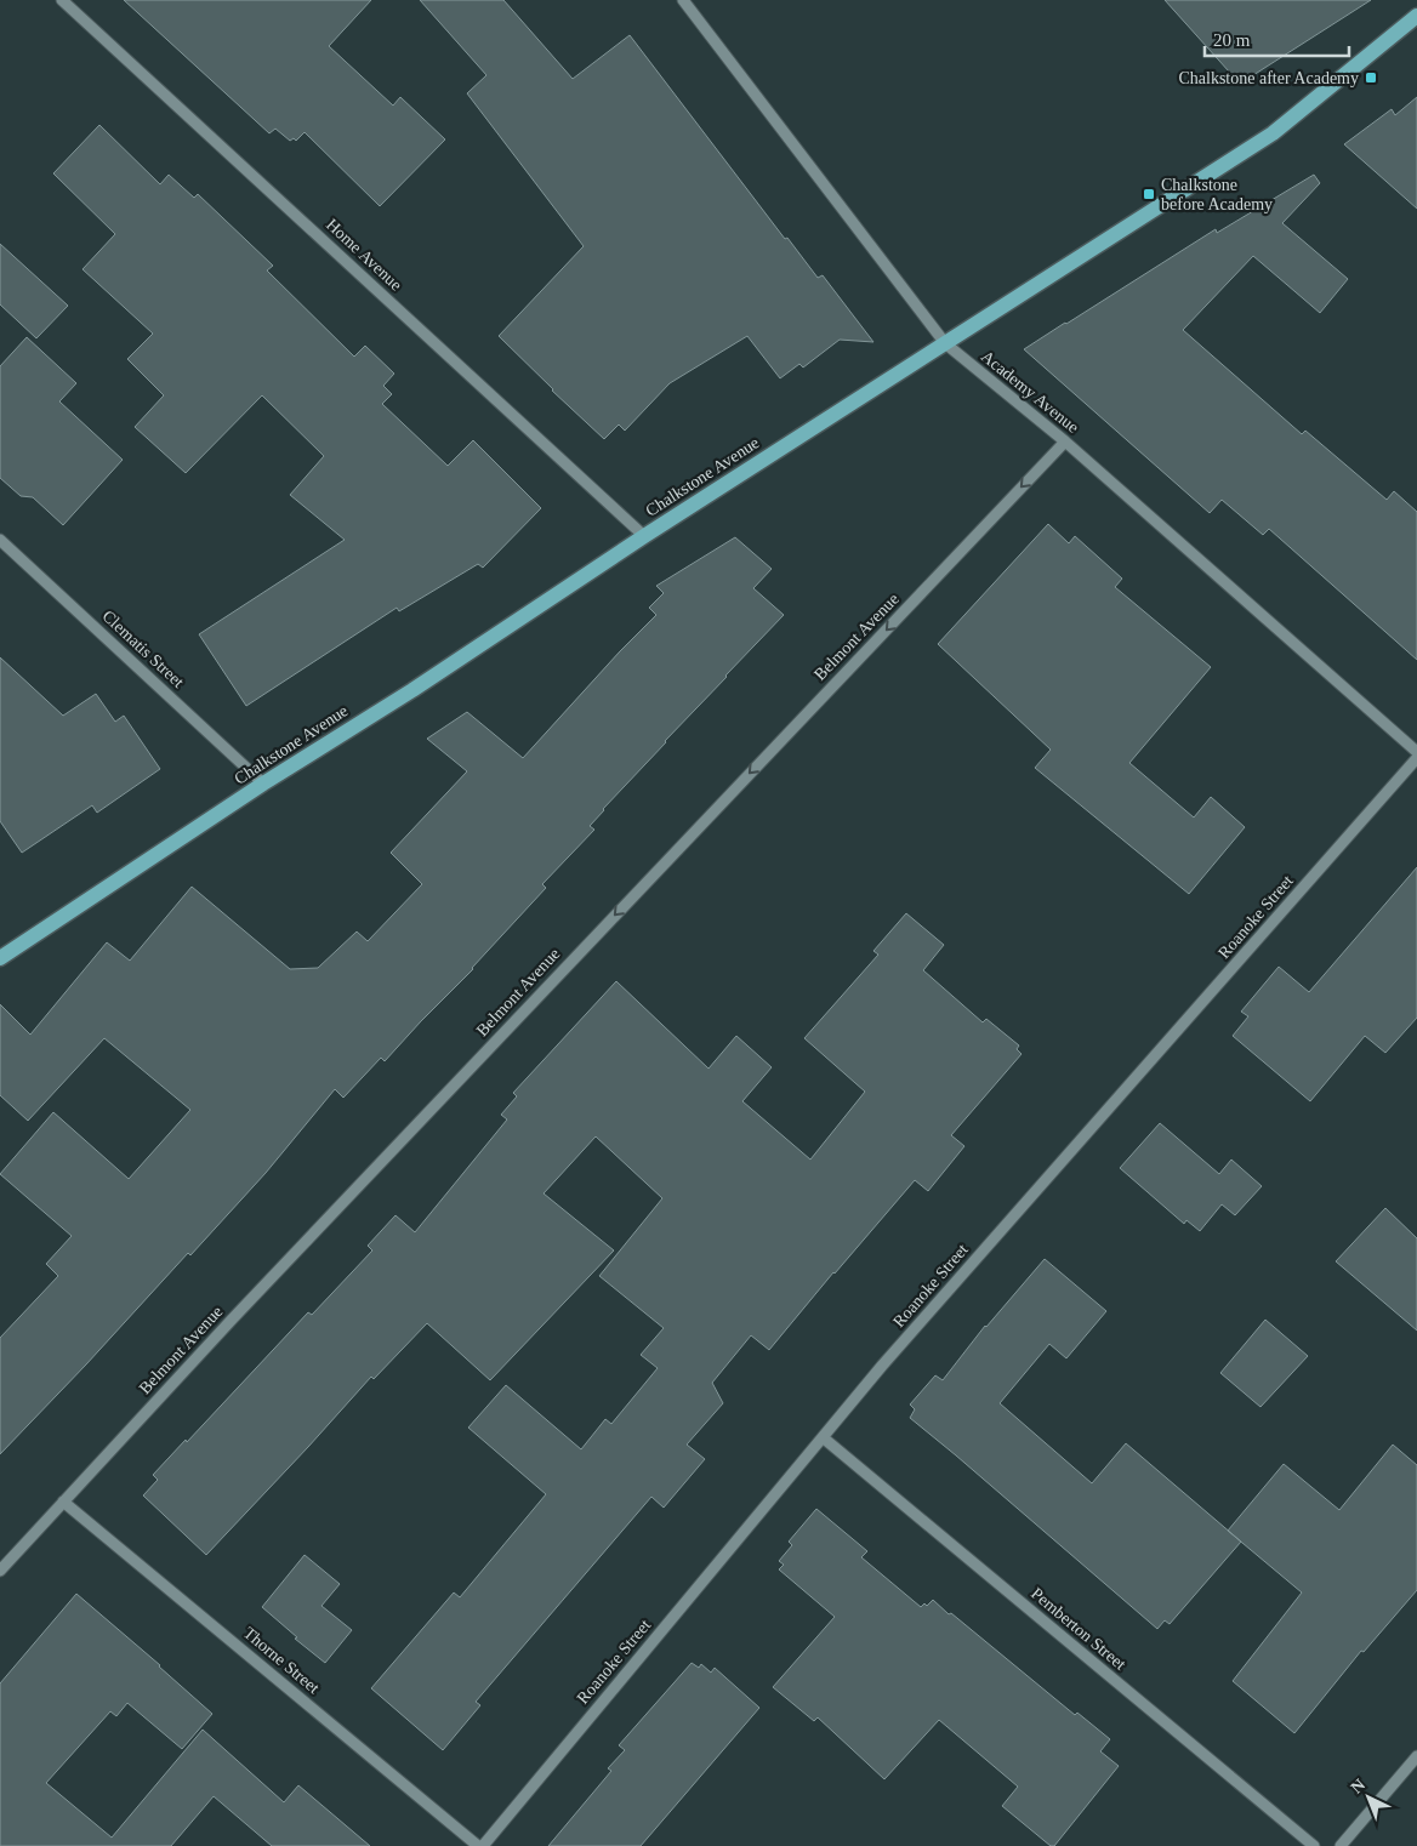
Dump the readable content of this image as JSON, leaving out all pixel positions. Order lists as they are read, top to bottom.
{
  "streets": {
    "main road": ["Chalkstone Avenue"],
    "street": [
      "Home Avenue",
      "Academy Avenue",
      "Belmont Avenue",
      "Clematis Street",
      "Roanoke Street",
      "Pemberton Street",
      "Thorne Street"
    ]
  },
  "crossings": [
    ["Home Avenue", "Chalkstone Avenue"],
    ["Academy Avenue", "Chalkstone Avenue"],
    ["Academy Avenue", "Belmont Avenue"],
    ["Chalkstone Avenue", "Clematis Street"],
    ["Belmont Avenue", "Thorne Street"],
    ["Roanoke Street", "Pemberton Street"],
    ["Roanoke Street", "Thorne Street"]
  ],
  "one_way": ["Belmont Avenue"],
  "places": {
    "transit": ["Chalkstone after Academy", "Chalkstone before Academy"]
  },
  "scale_bar": "20 m",
  "north": "top left"
}
